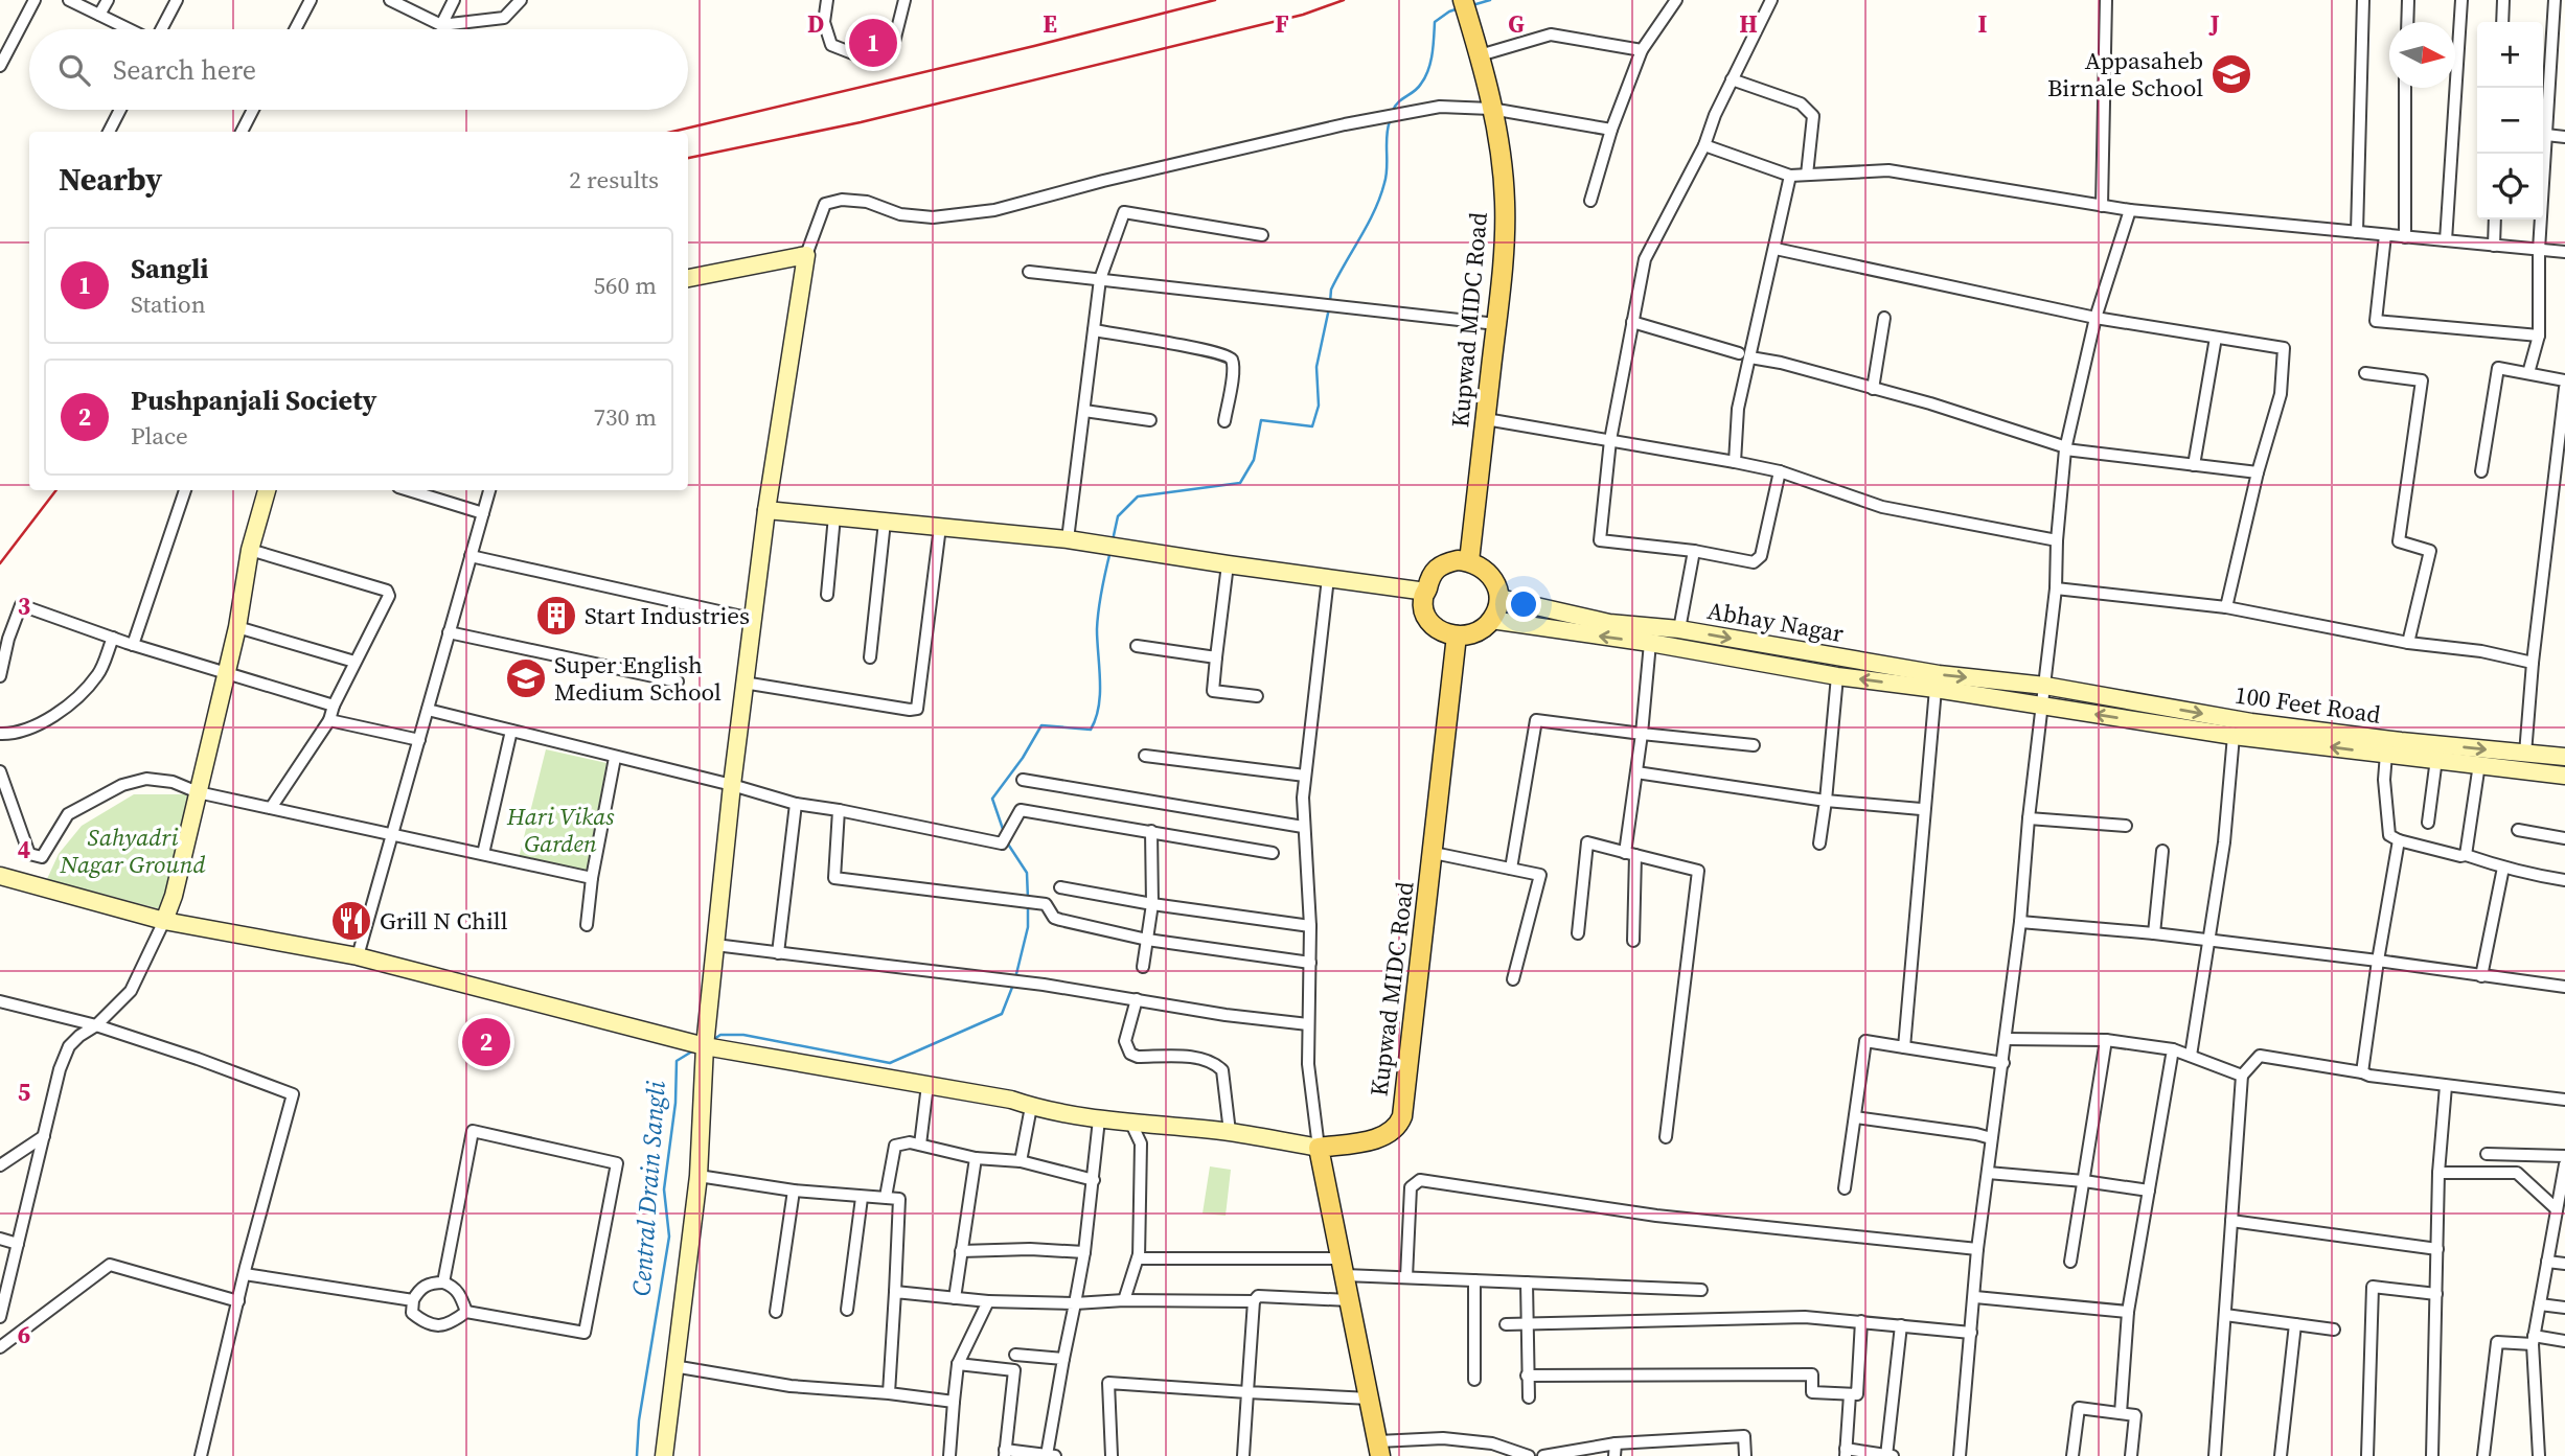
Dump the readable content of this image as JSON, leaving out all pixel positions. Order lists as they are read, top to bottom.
{
  "streets": {
    "main road": ["Kupwad MIDC Road", "Abhay Nagar", "100 Feet Road"]
  },
  "crossings": [
    ["Kupwad MIDC Road", "Abhay Nagar"],
    ["Abhay Nagar", "100 Feet Road"]
  ],
  "water": ["Central Drain Sangli"],
  "parks": ["Hari Vikas Garden", "Sahyadri Nagar Ground"],
  "places": {
    "school or university": ["Appasaheb Birnale School", "Super English Medium School"],
    "building": ["Start Industries"],
    "restaurant": ["Grill N Chill"]
  },
  "north": "right",
  "page": {
    "pins": ["1", "2"],
    "map_buttons": ["+", "−"],
    "search": "Search here",
    "heading": ["Nearby", "2 results"],
    "list": [
      {
        "mark": "1",
        "name": "Sangli",
        "note": "Station",
        "value": "560 m"
      },
      {
        "mark": "2",
        "name": "Pushpanjali Society",
        "note": "Place",
        "value": "730 m"
      }
    ]
  },
  "grid": {
    "columns": [
      "D",
      "E",
      "F",
      "G",
      "H",
      "I",
      "J"
    ],
    "rows": [
      "3",
      "4",
      "5",
      "6"
    ]
  }
}
